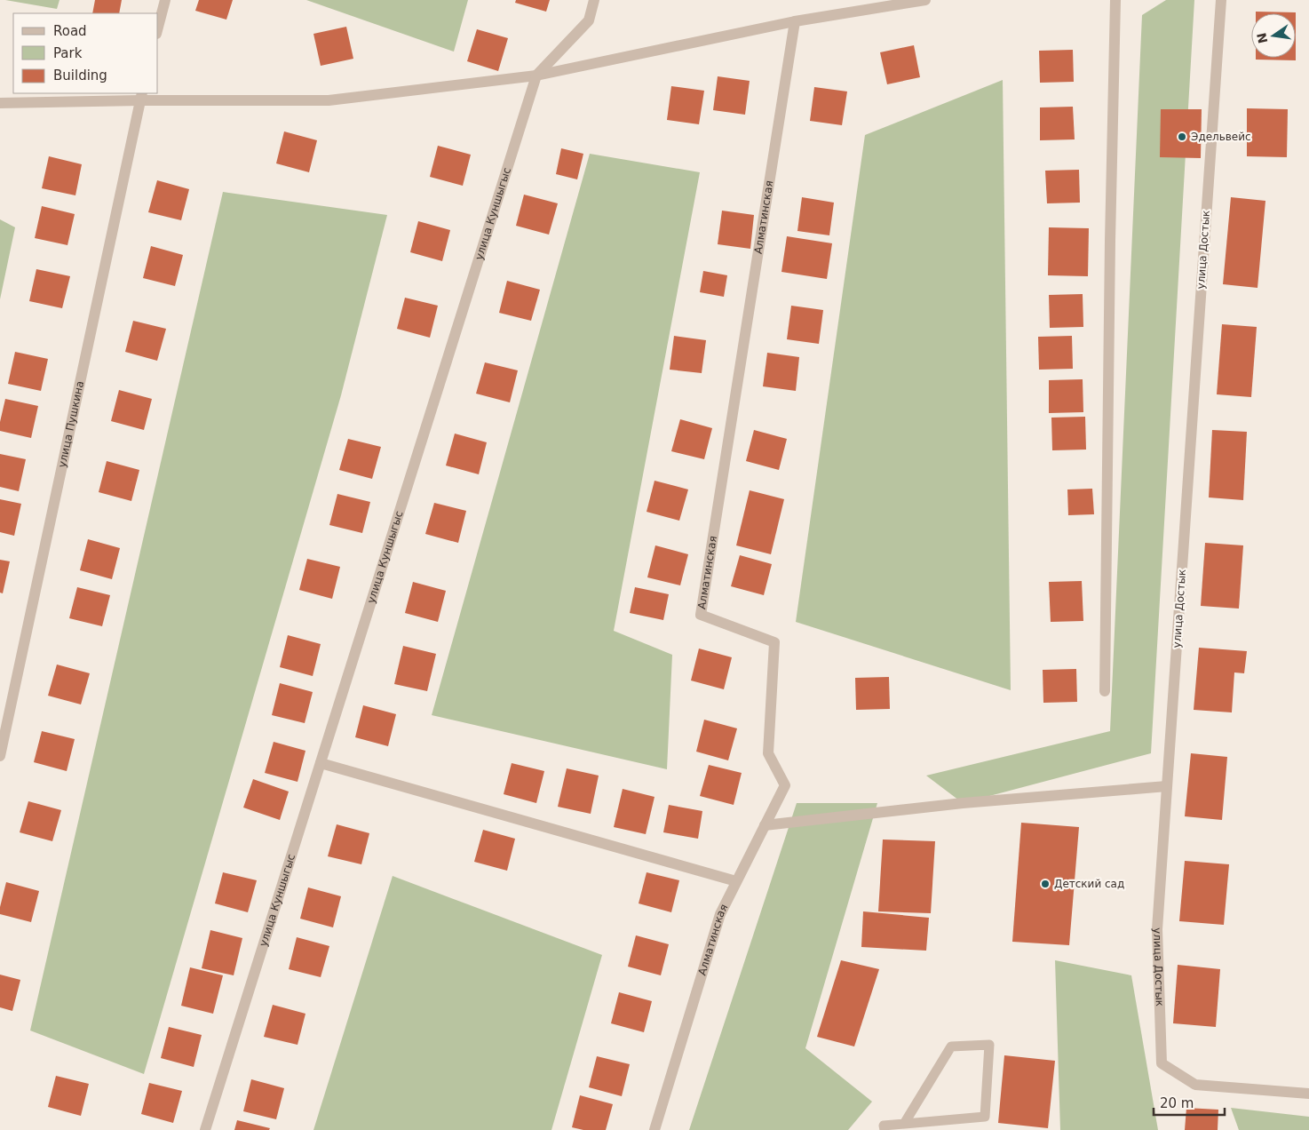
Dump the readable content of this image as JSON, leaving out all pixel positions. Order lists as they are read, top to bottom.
{
  "streets": {
    "street": [
      "улица Куншыгыс",
      "Алматинская",
      "улица Достык",
      "улица Пушкина"
    ]
  },
  "places": ["Эдельвейс", "Детский сад"],
  "legend": ["Road", "Park", "Building"],
  "scale_bar": "20 m",
  "north": "left"
}
